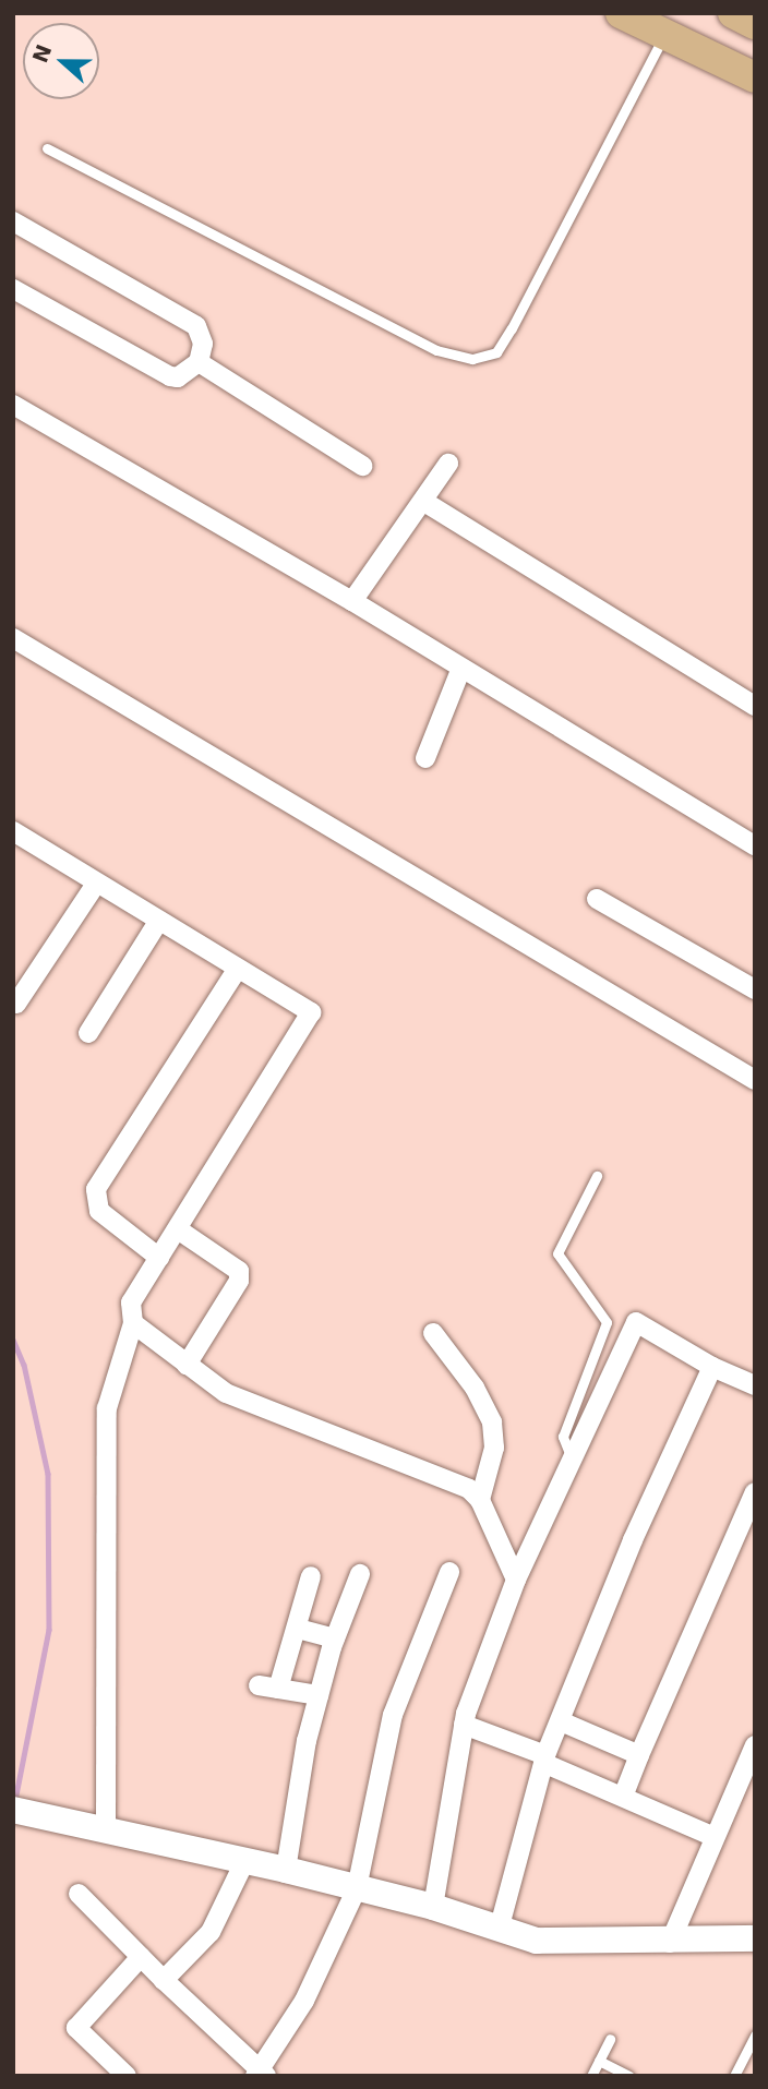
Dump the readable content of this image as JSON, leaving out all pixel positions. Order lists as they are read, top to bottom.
{
  "north": "left"
}
